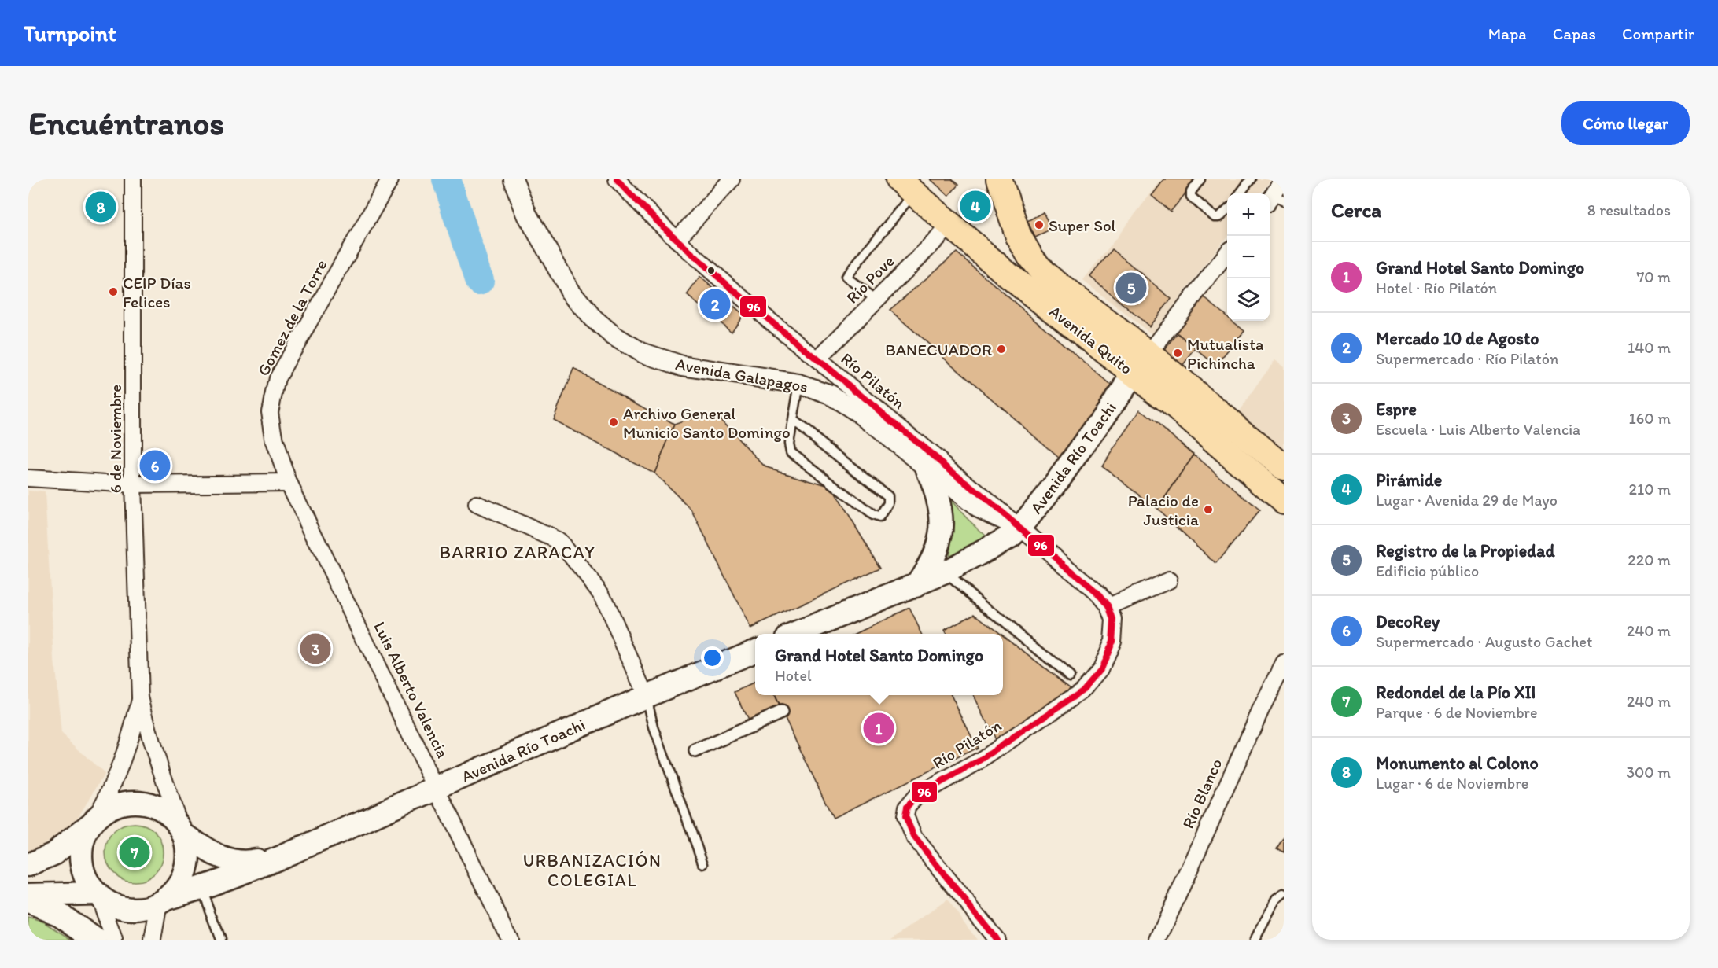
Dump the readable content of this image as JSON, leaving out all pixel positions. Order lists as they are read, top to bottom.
{
  "streets": {
    "main road": ["Avenida Quito", "Avenida Río Toachi"],
    "street": [
      "Río Pove",
      "Gomez de la Torre",
      "Avenida Galapagos",
      "Río Pilatón",
      "6 de Noviembre",
      "Luis Alberto Valencia",
      "Río Blanco"
    ]
  },
  "crossings": [
    ["Río Pove", "Avenida Quito"],
    ["Río Pove", "Río Pilatón"],
    ["Gomez de la Torre", "Luis Alberto Valencia"],
    ["Avenida Quito", "Avenida Río Toachi"],
    ["Avenida Galapagos", "Río Pilatón"],
    ["Avenida Galapagos", "Avenida Río Toachi"],
    ["Río Pilatón", "Avenida Río Toachi"],
    ["6 de Noviembre", "Avenida Río Toachi"],
    ["Avenida Río Toachi", "Luis Alberto Valencia"]
  ],
  "districts": ["BARRIO ZARACAY", "URBANIZACIÓN COLEGIAL"],
  "places": [
    "Super Sol",
    "CEIP Días Felices",
    "BANECUADOR",
    "Mutualista Pichincha",
    "Archivo General Municio Santo Domingo",
    "Palacio de Justicia"
  ],
  "lines": ["transit line 96"],
  "page": {
    "header": "Turnpoint",
    "nav": ["Mapa", "Capas", "Compartir"],
    "buttons": "Cómo llegar",
    "title": "Encuéntranos",
    "heading": ["Cerca", "8 resultados"],
    "pins": [
      "4",
      "8",
      "5",
      "2",
      "6",
      "3",
      "1",
      "7"
    ],
    "map_buttons": ["+", "−"],
    "list": [
      {
        "mark": "1",
        "name": "Grand Hotel Santo Domingo",
        "note": "Hotel · Río Pilatón",
        "value": "70 m"
      },
      {
        "mark": "2",
        "name": "Mercado 10 de Agosto",
        "note": "Supermercado · Río Pilatón",
        "value": "140 m"
      },
      {
        "mark": "3",
        "name": "Espre",
        "note": "Escuela · Luis Alberto Valencia",
        "value": "160 m"
      },
      {
        "mark": "4",
        "name": "Pirámide",
        "note": "Lugar · Avenida 29 de Mayo",
        "value": "210 m"
      },
      {
        "mark": "5",
        "name": "Registro de la Propiedad",
        "note": "Edificio público",
        "value": "220 m"
      },
      {
        "mark": "6",
        "name": "DecoRey",
        "note": "Supermercado · Augusto Gachet",
        "value": "240 m"
      },
      {
        "mark": "7",
        "name": "Redondel de la Pío XII",
        "note": "Parque · 6 de Noviembre",
        "value": "240 m"
      },
      {
        "mark": "8",
        "name": "Monumento al Colono",
        "note": "Lugar · 6 de Noviembre",
        "value": "300 m"
      }
    ],
    "popup": ["Grand Hotel Santo Domingo", "Hotel"]
  }
}
